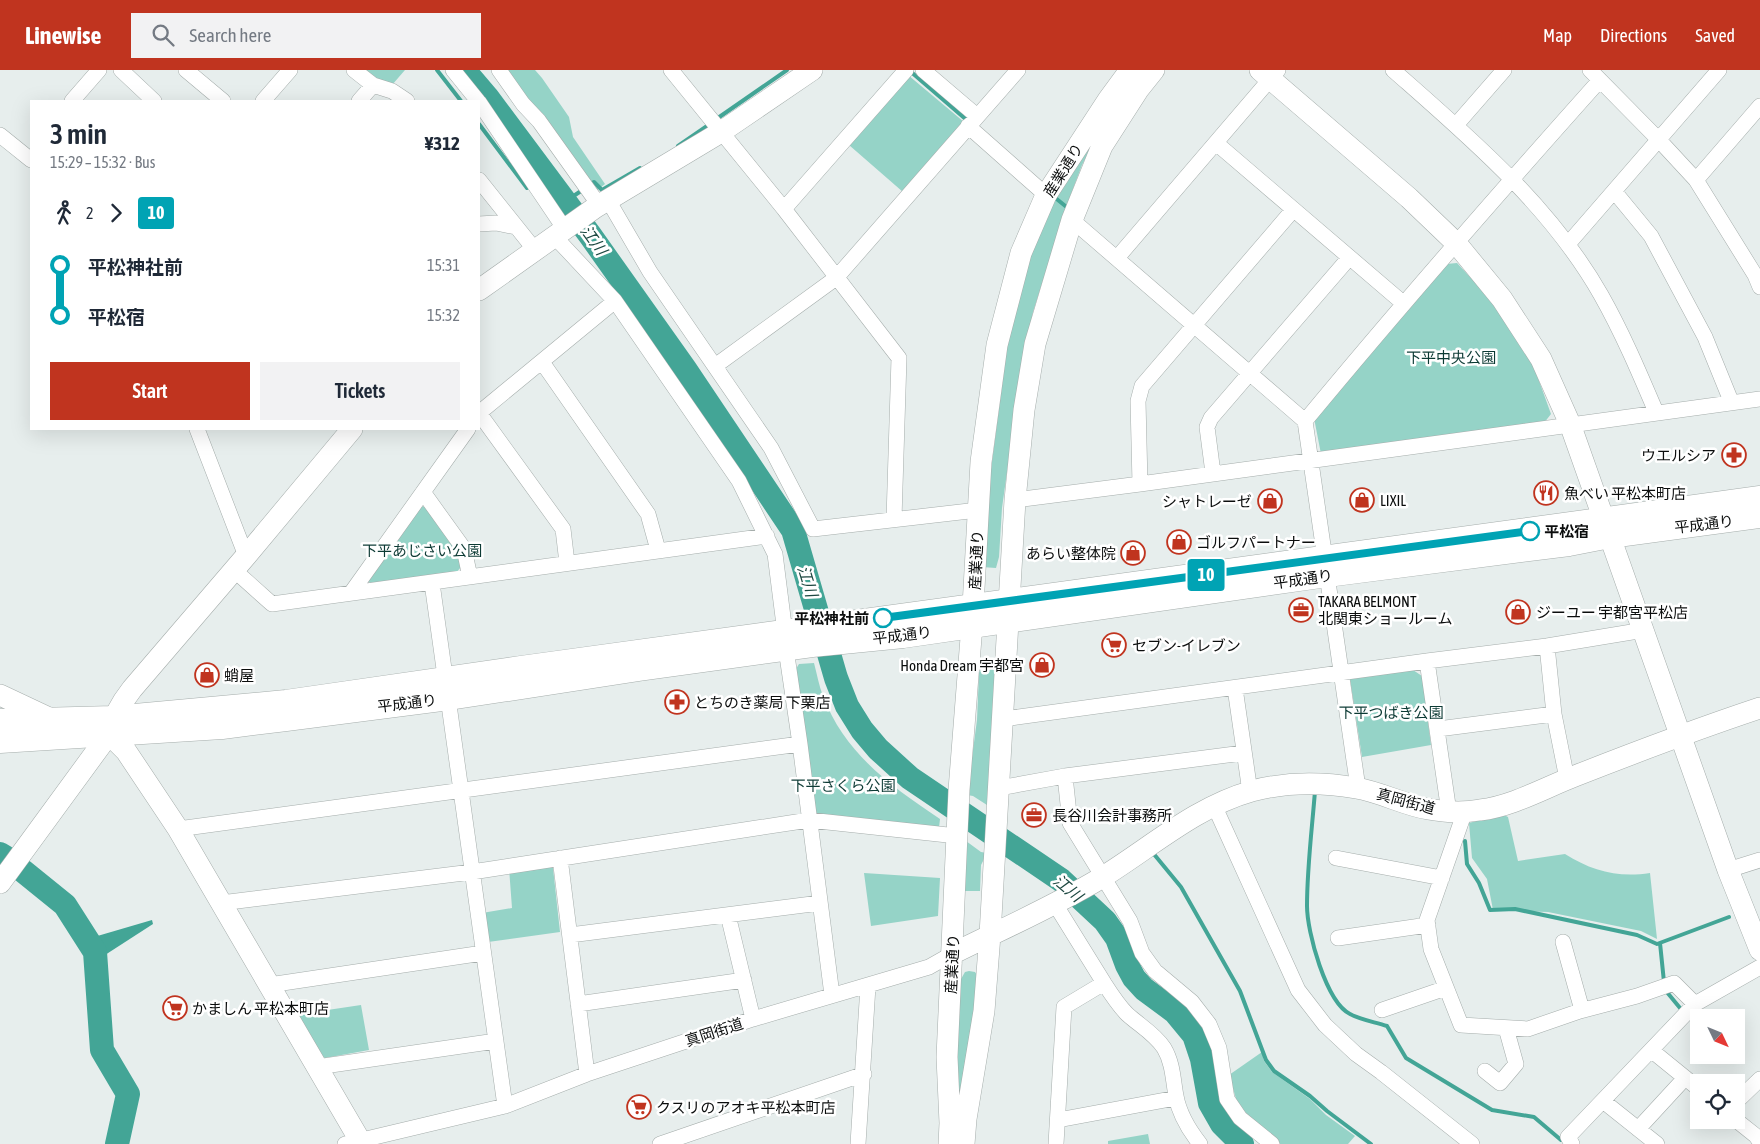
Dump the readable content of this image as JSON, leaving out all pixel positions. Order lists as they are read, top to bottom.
{
  "streets": {
    "main road": ["平成通り"],
    "street": ["産業通り", "真岡街道"]
  },
  "crossings": [
    ["産業通り", "平成通り"],
    ["産業通り", "真岡街道"]
  ],
  "water": ["江川"],
  "parks": [
    "下平中央公園",
    "下平あじさい公園",
    "下平つばき公園",
    "下平さくら公園"
  ],
  "places": {
    "pharmacy": ["ウエルシア", "とちのき薬局 下栗店"],
    "restaurant": ["魚べい 平松本町店"],
    "shop": [
      "LIXIL",
      "シャトレーゼ",
      "ゴルフパートナー",
      "あらい整体院",
      "ジーユー 宇都宮平松店",
      "Honda Dream 宇都宮",
      "蛸屋"
    ],
    "other": ["平松宿", "平松神社前"],
    "office": ["TAKARA BELMONT 北関東ショールーム", "長谷川会計事務所"],
    "supermarket": ["セブン-イレブン", "かましん 平松本町店", "クスリのアオキ平松本町店"]
  },
  "lines": ["bus line 10"],
  "north": "bottom right",
  "page": {
    "header": "Linewise",
    "search": "Search here",
    "nav": ["Map", "Directions", "Saved"],
    "on_map": "10",
    "heading": ["3 min", "15:29 – 15:32 · Bus", "¥312"],
    "legs": ["2", "10"],
    "list": [
      {
        "name": "平松神社前",
        "value": "15:31"
      },
      {
        "name": "平松宿",
        "value": "15:32"
      }
    ],
    "buttons": ["Start", "Tickets"]
  }
}
